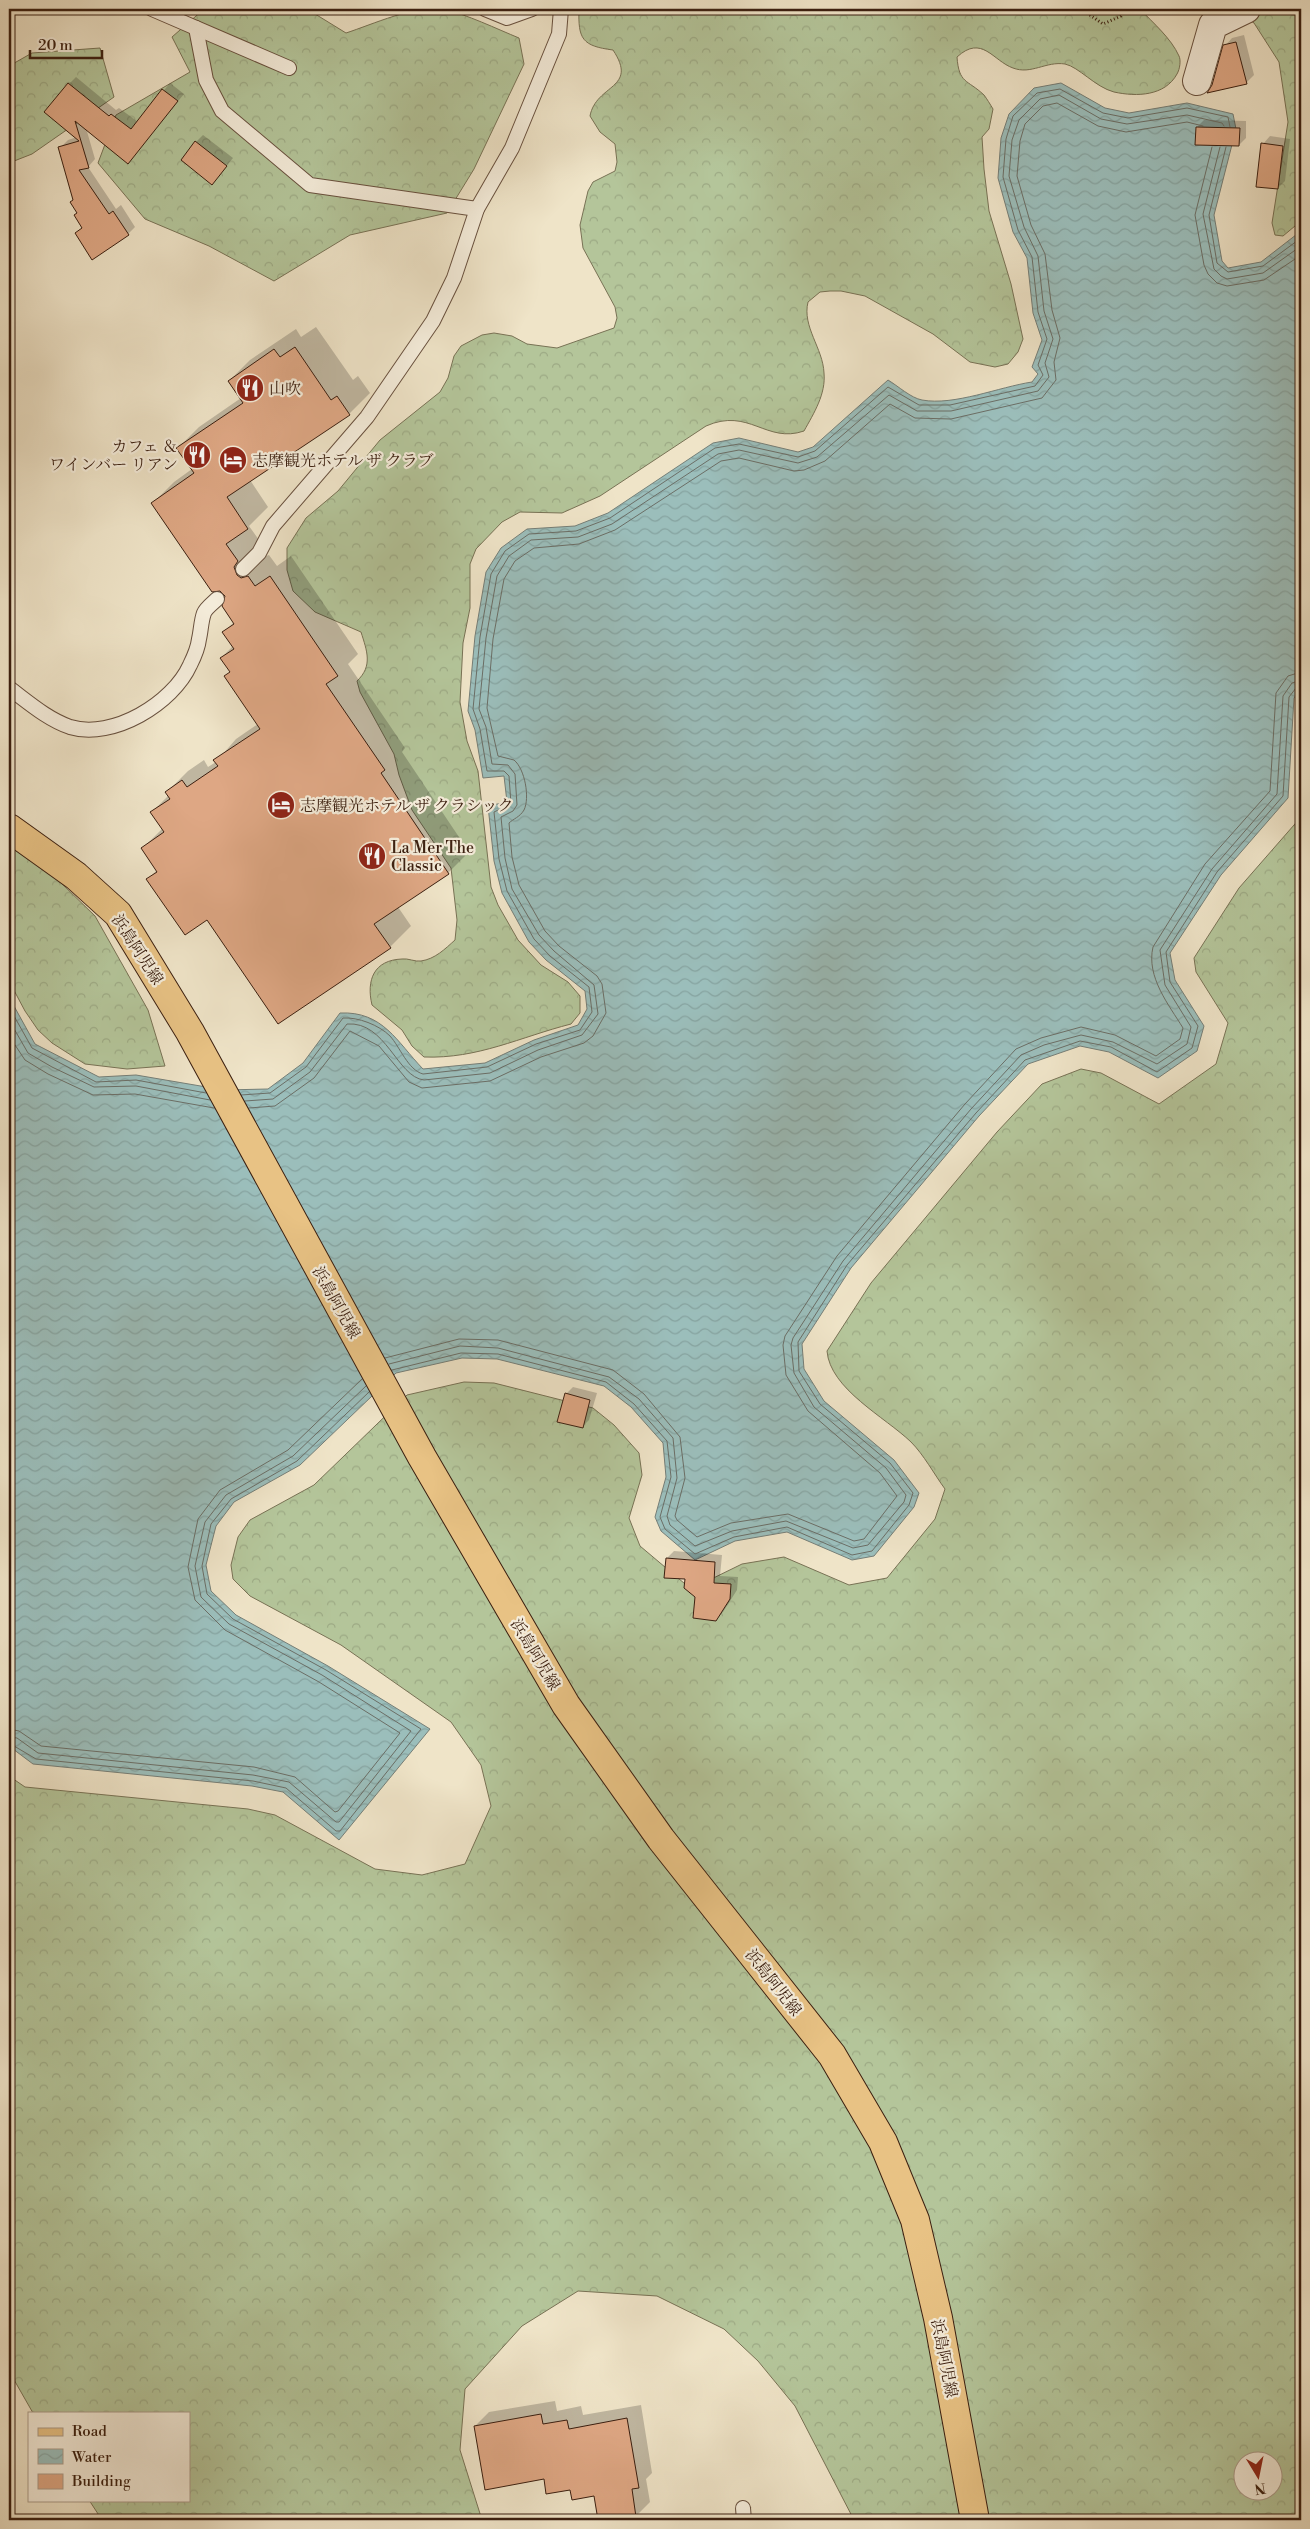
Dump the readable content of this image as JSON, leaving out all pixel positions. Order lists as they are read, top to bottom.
{
  "streets": {
    "main road": ["浜島阿児線"]
  },
  "places": {
    "restaurant": ["山吹", "カフェ ＆ ワインバー リアン", "La Mer The Classic"],
    "hotel": ["志摩観光ホテル ザ クラブ", "志摩観光ホテル ザ クラシック"]
  },
  "legend": ["Road", "Water", "Building"],
  "scale_bar": "20 m",
  "north": "bottom"
}
